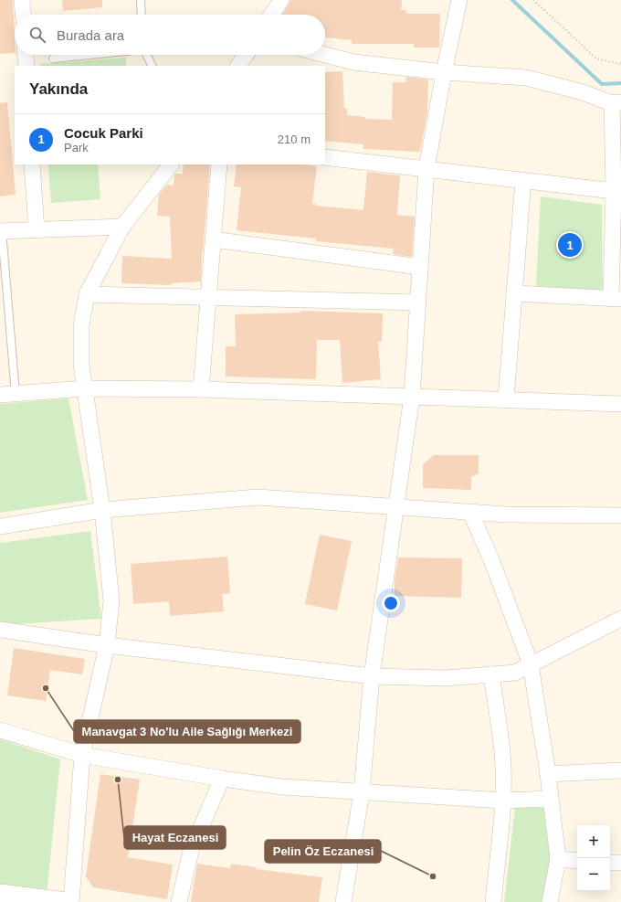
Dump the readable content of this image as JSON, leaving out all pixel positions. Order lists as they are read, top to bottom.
{
  "places": ["Manavgat 3 No'lu Aile Sağlığı Merkezi", "Hayat Eczanesi", "Pelin Öz Eczanesi"],
  "page": {
    "search": "Burada ara",
    "heading": "Yakında",
    "list": [
      {
        "mark": "1",
        "name": "Cocuk Parki",
        "note": "Park",
        "value": "210 m"
      }
    ],
    "pins": "1",
    "map_buttons": ["+", "−"]
  }
}
